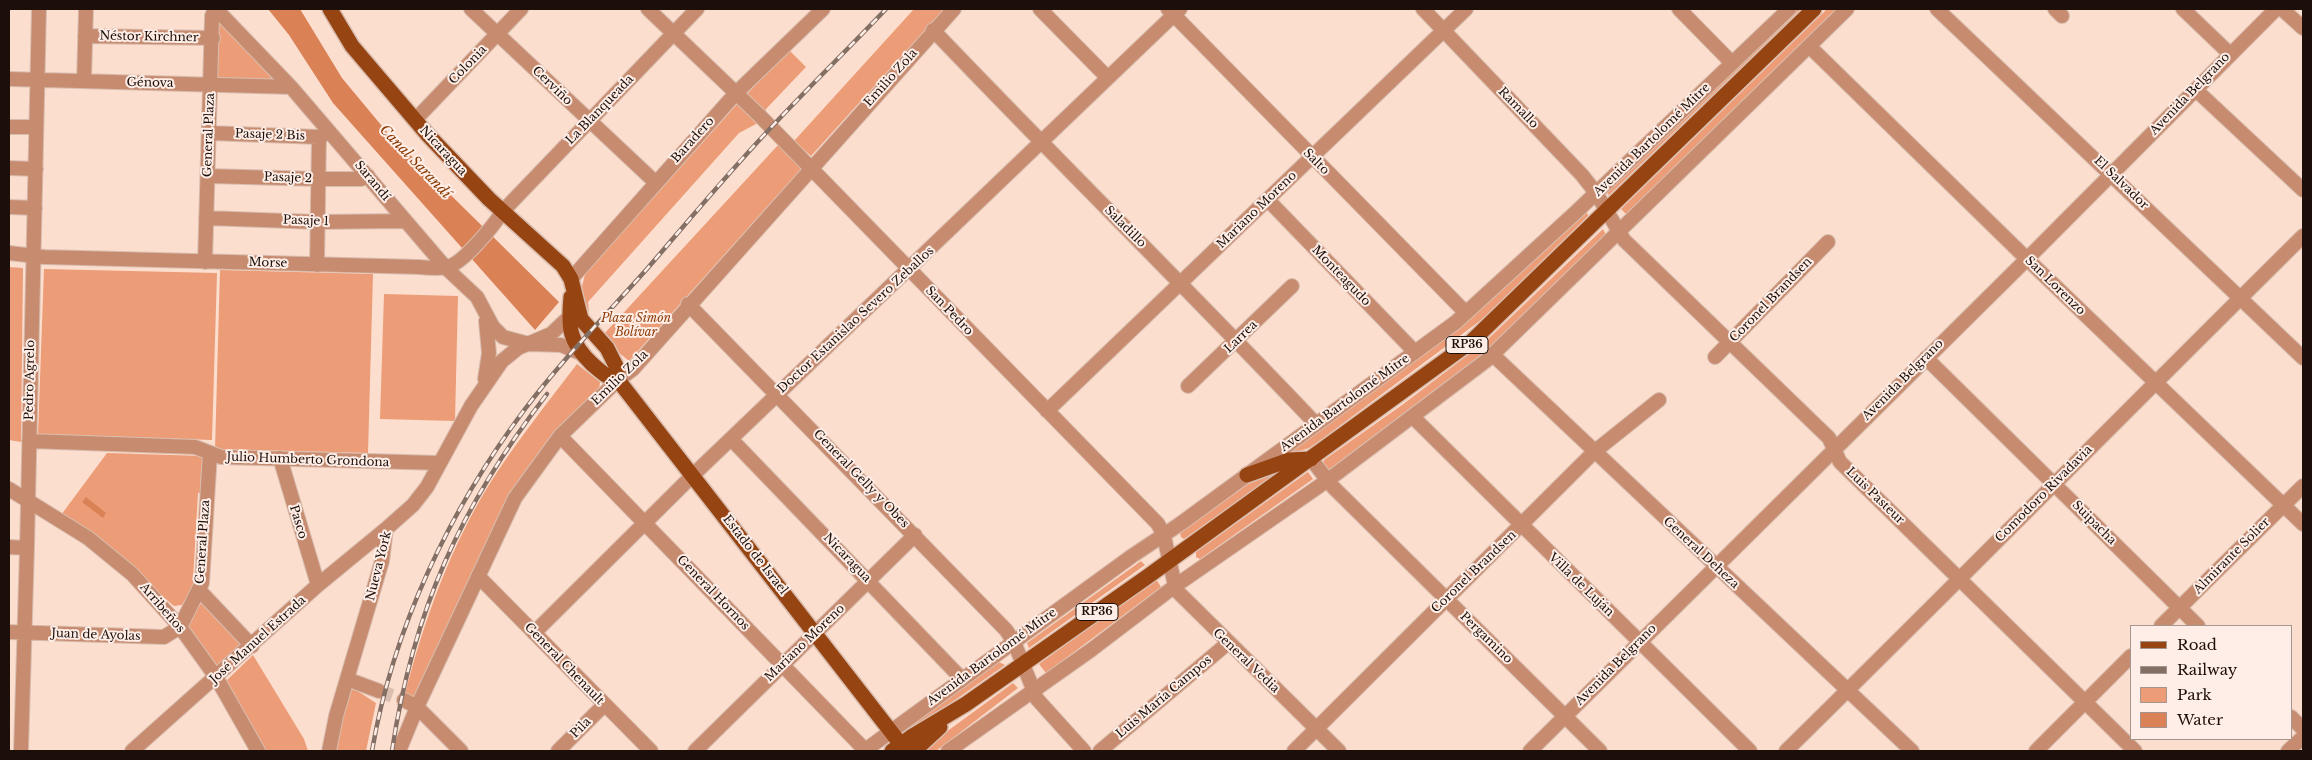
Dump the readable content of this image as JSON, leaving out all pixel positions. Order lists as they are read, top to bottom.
{
  "streets": {
    "main road": [
      "Avenida Bartolomé Mitre",
      "Nicaragua",
      "RP36",
      "Estado de Israel"
    ],
    "street": [
      "Néstor Kirchner",
      "Colonia",
      "Emilio Zola",
      "Génova",
      "Cerviño",
      "Avenida Belgrano",
      "Ramallo",
      "La Blanqueada",
      "General Plaza",
      "Pasaje 2 Bis",
      "Baradero",
      "Salto",
      "Pasaje 2",
      "Sarandí",
      "El Salvador",
      "Mariano Moreno",
      "Pasaje 1",
      "Saladillo",
      "Morse",
      "Monteagudo",
      "San Lorenzo",
      "Coronel Brandsen",
      "San Pedro",
      "Doctor Estanislao Severo Zeballos",
      "Larrea",
      "Pedro Agrelo",
      "Julio Humberto Grondona",
      "General Gelly y Obes",
      "Comodoro Rivadavia",
      "Luis Pasteur",
      "Pasco",
      "Suipacha",
      "General Deheza",
      "Almirante Solier",
      "Nueva York",
      "Villa de Luján",
      "General Hornos",
      "Arribeños",
      "Juan de Ayolas",
      "Pergamino",
      "José Manuel Estrada",
      "General Vedia",
      "General Chenault",
      "Luis María Campos",
      "Pila"
    ]
  },
  "crossings": [
    ["Néstor Kirchner", "General Plaza"],
    ["Colonia", "Cerviño"],
    ["Colonia", "Nicaragua"],
    ["Emilio Zola", "Saladillo"],
    ["Emilio Zola", "San Pedro"],
    ["Emilio Zola", "General Gelly y Obes"],
    ["Emilio Zola", "Estado de Israel"],
    ["Emilio Zola", "General Hornos"],
    ["Emilio Zola", "General Chenault"],
    ["Génova", "General Plaza"],
    ["Génova", "Sarandí"],
    ["Génova", "Pedro Agrelo"],
    ["Cerviño", "La Blanqueada"],
    ["Cerviño", "Baradero"],
    ["Avenida Belgrano", "El Salvador"],
    ["Avenida Belgrano", "San Lorenzo"],
    ["Avenida Belgrano", "Luis Pasteur"],
    ["Avenida Belgrano", "Suipacha"],
    ["Avenida Belgrano", "General Deheza"],
    ["Avenida Belgrano", "Villa de Luján"],
    ["Avenida Belgrano", "Pergamino"],
    ["Ramallo", "Avenida Bartolomé Mitre"],
    ["Ramallo", "Mariano Moreno"],
    ["Ramallo", "Luis Pasteur"],
    ["La Blanqueada", "Nicaragua"],
    ["La Blanqueada", "San Pedro"],
    ["General Plaza", "Pasaje 2 Bis"],
    ["General Plaza", "Pasaje 2"],
    ["General Plaza", "Sarandí"],
    ["General Plaza", "Pasaje 1"],
    ["General Plaza", "Morse"],
    ["General Plaza", "Julio Humberto Grondona"],
    ["General Plaza", "Arribeños"],
    ["General Plaza", "Juan de Ayolas"],
    ["Pasaje 2 Bis", "Sarandí"],
    ["Baradero", "Nicaragua"],
    ["Baradero", "San Pedro"],
    ["Baradero", "Estado de Israel"],
    ["Avenida Bartolomé Mitre", "Nicaragua"],
    ["Avenida Bartolomé Mitre", "Salto"],
    ["Avenida Bartolomé Mitre", "Saladillo"],
    ["Avenida Bartolomé Mitre", "Monteagudo"],
    ["Avenida Bartolomé Mitre", "San Pedro"],
    ["Avenida Bartolomé Mitre", "General Gelly y Obes"],
    ["Avenida Bartolomé Mitre", "Luis Pasteur"],
    ["Avenida Bartolomé Mitre", "Estado de Israel"],
    ["Avenida Bartolomé Mitre", "General Hornos"],
    ["Avenida Bartolomé Mitre", "Pergamino"],
    ["Nicaragua", "Mariano Moreno"],
    ["Nicaragua", "Doctor Estanislao Severo Zeballos"],
    ["Nicaragua", "Estado de Israel"],
    ["Salto", "Mariano Moreno"],
    ["Salto", "Doctor Estanislao Severo Zeballos"],
    ["Pasaje 2", "Sarandí"],
    ["Sarandí", "Pasaje 1"],
    ["Sarandí", "Morse"],
    ["Sarandí", "Nueva York"],
    ["El Salvador", "Comodoro Rivadavia"],
    ["Mariano Moreno", "Saladillo"],
    ["Mariano Moreno", "Monteagudo"],
    ["Mariano Moreno", "San Pedro"],
    ["Mariano Moreno", "General Gelly y Obes"],
    ["Mariano Moreno", "Estado de Israel"],
    ["Mariano Moreno", "General Hornos"],
    ["Saladillo", "Doctor Estanislao Severo Zeballos"],
    ["Saladillo", "Larrea"],
    ["Morse", "Pedro Agrelo"],
    ["San Lorenzo", "Comodoro Rivadavia"],
    ["San Lorenzo", "Almirante Solier"],
    ["Coronel Brandsen", "Luis Pasteur"],
    ["Coronel Brandsen", "General Deheza"],
    ["Coronel Brandsen", "Villa de Luján"],
    ["Coronel Brandsen", "Pergamino"],
    ["Coronel Brandsen", "General Vedia"],
    ["San Pedro", "Doctor Estanislao Severo Zeballos"],
    ["Doctor Estanislao Severo Zeballos", "General Gelly y Obes"],
    ["Doctor Estanislao Severo Zeballos", "Estado de Israel"],
    ["Doctor Estanislao Severo Zeballos", "General Hornos"],
    ["Doctor Estanislao Severo Zeballos", "General Chenault"],
    ["Pedro Agrelo", "Julio Humberto Grondona"],
    ["Pedro Agrelo", "Arribeños"],
    ["Pedro Agrelo", "Juan de Ayolas"],
    ["Julio Humberto Grondona", "Pasco"],
    ["Julio Humberto Grondona", "Nueva York"],
    ["Comodoro Rivadavia", "Luis Pasteur"],
    ["Comodoro Rivadavia", "Suipacha"],
    ["Comodoro Rivadavia", "General Deheza"],
    ["Pasco", "José Manuel Estrada"],
    ["Suipacha", "Almirante Solier"],
    ["Estado de Israel", "Nueva York"],
    ["Nueva York", "José Manuel Estrada"],
    ["Arribeños", "Juan de Ayolas"],
    ["Arribeños", "José Manuel Estrada"],
    ["General Vedia", "Luis María Campos"],
    ["General Chenault", "Pila"]
  ],
  "water": ["Canal Sarandí"],
  "parks": ["Plaza Simón Bolívar"],
  "legend": [
    "Road",
    "Railway",
    "Park",
    "Water"
  ]
}
